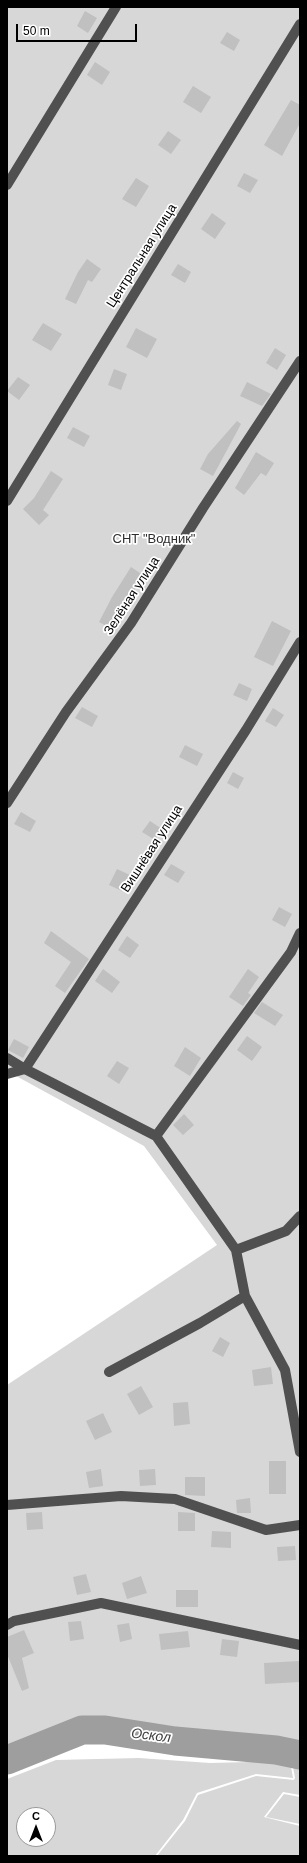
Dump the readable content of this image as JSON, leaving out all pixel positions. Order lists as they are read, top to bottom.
{
  "streets": {
    "lane": ["Центральная улица", "Зелёная улица", "Вишнёвая улица"]
  },
  "water": ["Оскол"],
  "parks": ["СНТ \"Водник\""],
  "scale_bar": "50 m",
  "north": "top"
}
